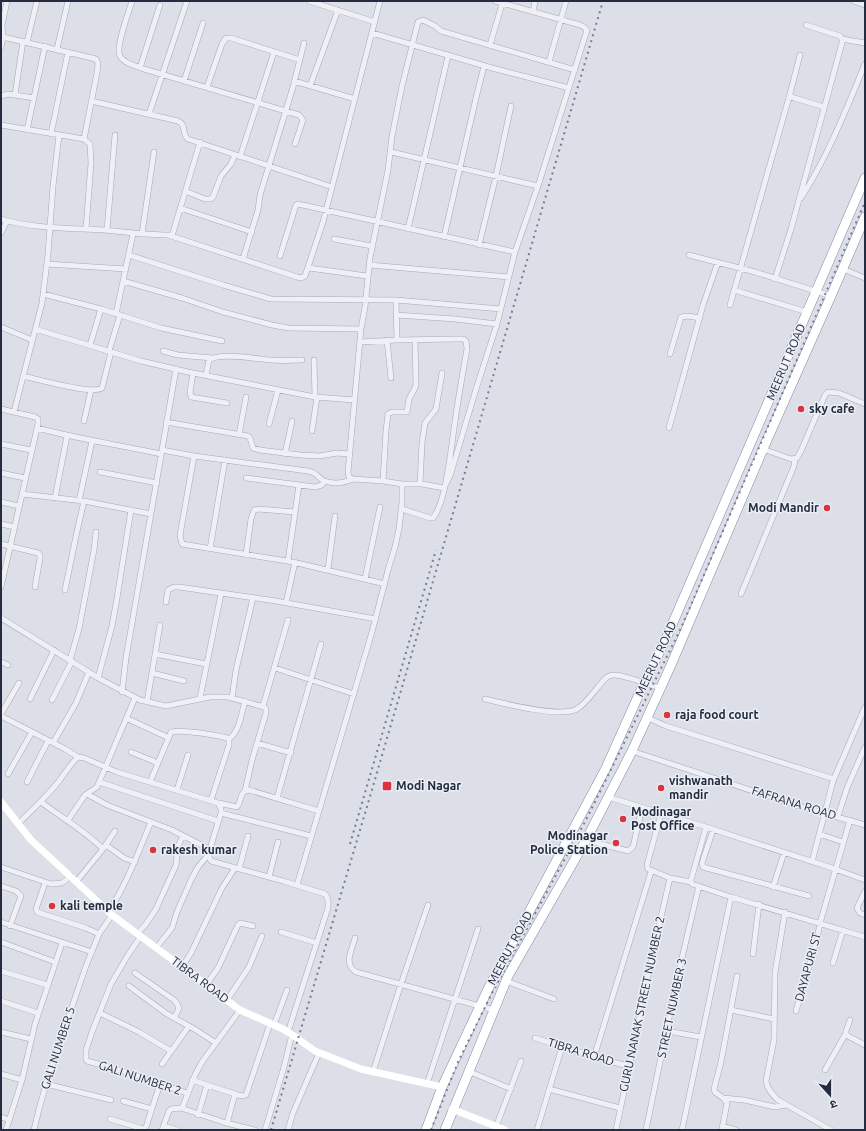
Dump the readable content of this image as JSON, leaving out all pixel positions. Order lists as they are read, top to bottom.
{
  "streets": {
    "highway": ["MEERUT ROAD"],
    "street": [
      "FAFRANA ROAD",
      "DAYAPURI ST",
      "TIBRA ROAD",
      "GURU NANAK STREET NUMBER 2",
      "STREET NUMBER 3",
      "GALI NUMBER 5",
      "GALI NUMBER 2"
    ]
  },
  "crossings": [
    ["MEERUT ROAD", "FAFRANA ROAD"],
    ["MEERUT ROAD", "TIBRA ROAD"],
    ["FAFRANA ROAD", "DAYAPURI ST"],
    ["TIBRA ROAD", "GURU NANAK STREET NUMBER 2"],
    ["TIBRA ROAD", "GALI NUMBER 5"],
    ["TIBRA ROAD", "GALI NUMBER 2"]
  ],
  "places": {
    "other": [
      "sky cafe",
      "Modi Mandir",
      "raja food court",
      "vishwanath mandir",
      "Modinagar Post Office",
      "Modinagar Police Station",
      "rakesh kumar",
      "kali temple"
    ],
    "transit": ["Modi Nagar"]
  },
  "north": "bottom"
}
